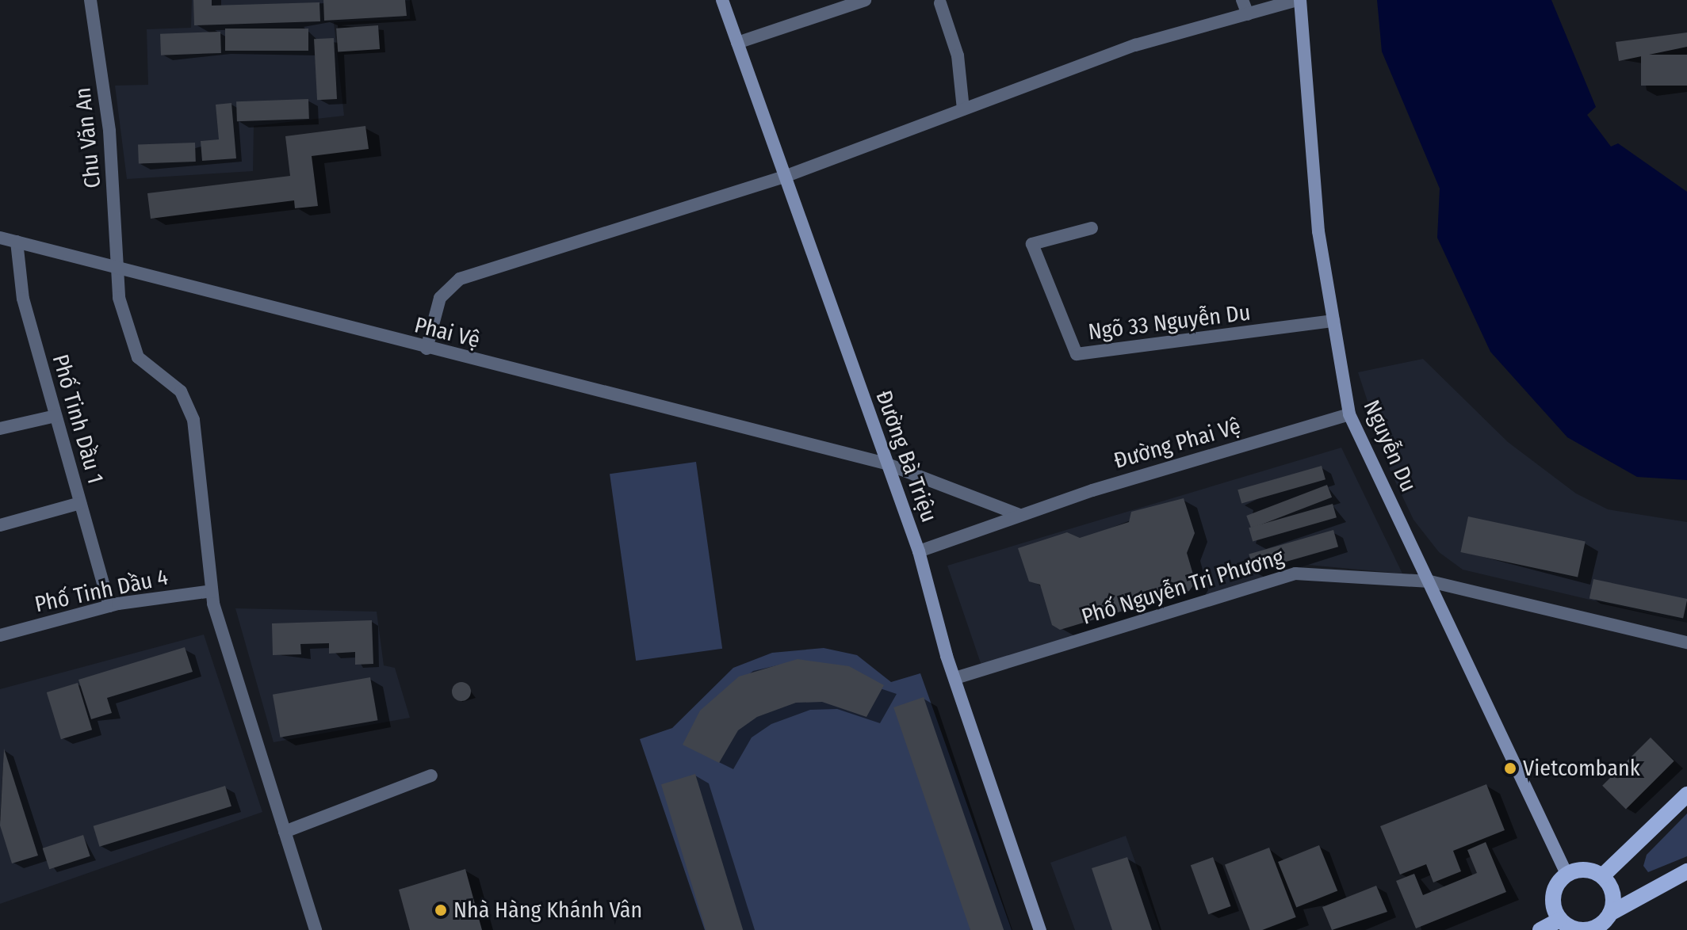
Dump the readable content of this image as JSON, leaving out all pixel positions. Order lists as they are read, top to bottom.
{
  "streets": {
    "main road": ["Nguyễn Du", "Đường Bà Triệu"],
    "street": [
      "Chu Văn An",
      "Ngõ 33 Nguyễn Du",
      "Phai Vệ",
      "Phố Tinh Dầu 1",
      "Đường Phai Vệ",
      "Phố Nguyễn Tri Phương",
      "Phố Tinh Dầu 4"
    ]
  },
  "crossings": [
    ["Chu Văn An", "Phai Vệ"],
    ["Chu Văn An", "Phố Tinh Dầu 4"],
    ["Ngõ 33 Nguyễn Du", "Nguyễn Du"],
    ["Phai Vệ", "Phố Tinh Dầu 1"],
    ["Phai Vệ", "Đường Bà Triệu"],
    ["Phố Tinh Dầu 1", "Phố Tinh Dầu 4"],
    ["Đường Phai Vệ", "Nguyễn Du"],
    ["Đường Phai Vệ", "Đường Bà Triệu"],
    ["Nguyễn Du", "Phố Nguyễn Tri Phương"],
    ["Đường Bà Triệu", "Phố Nguyễn Tri Phương"]
  ],
  "places": ["Vietcombank", "Nhà Hàng Khánh Vân"]
}
